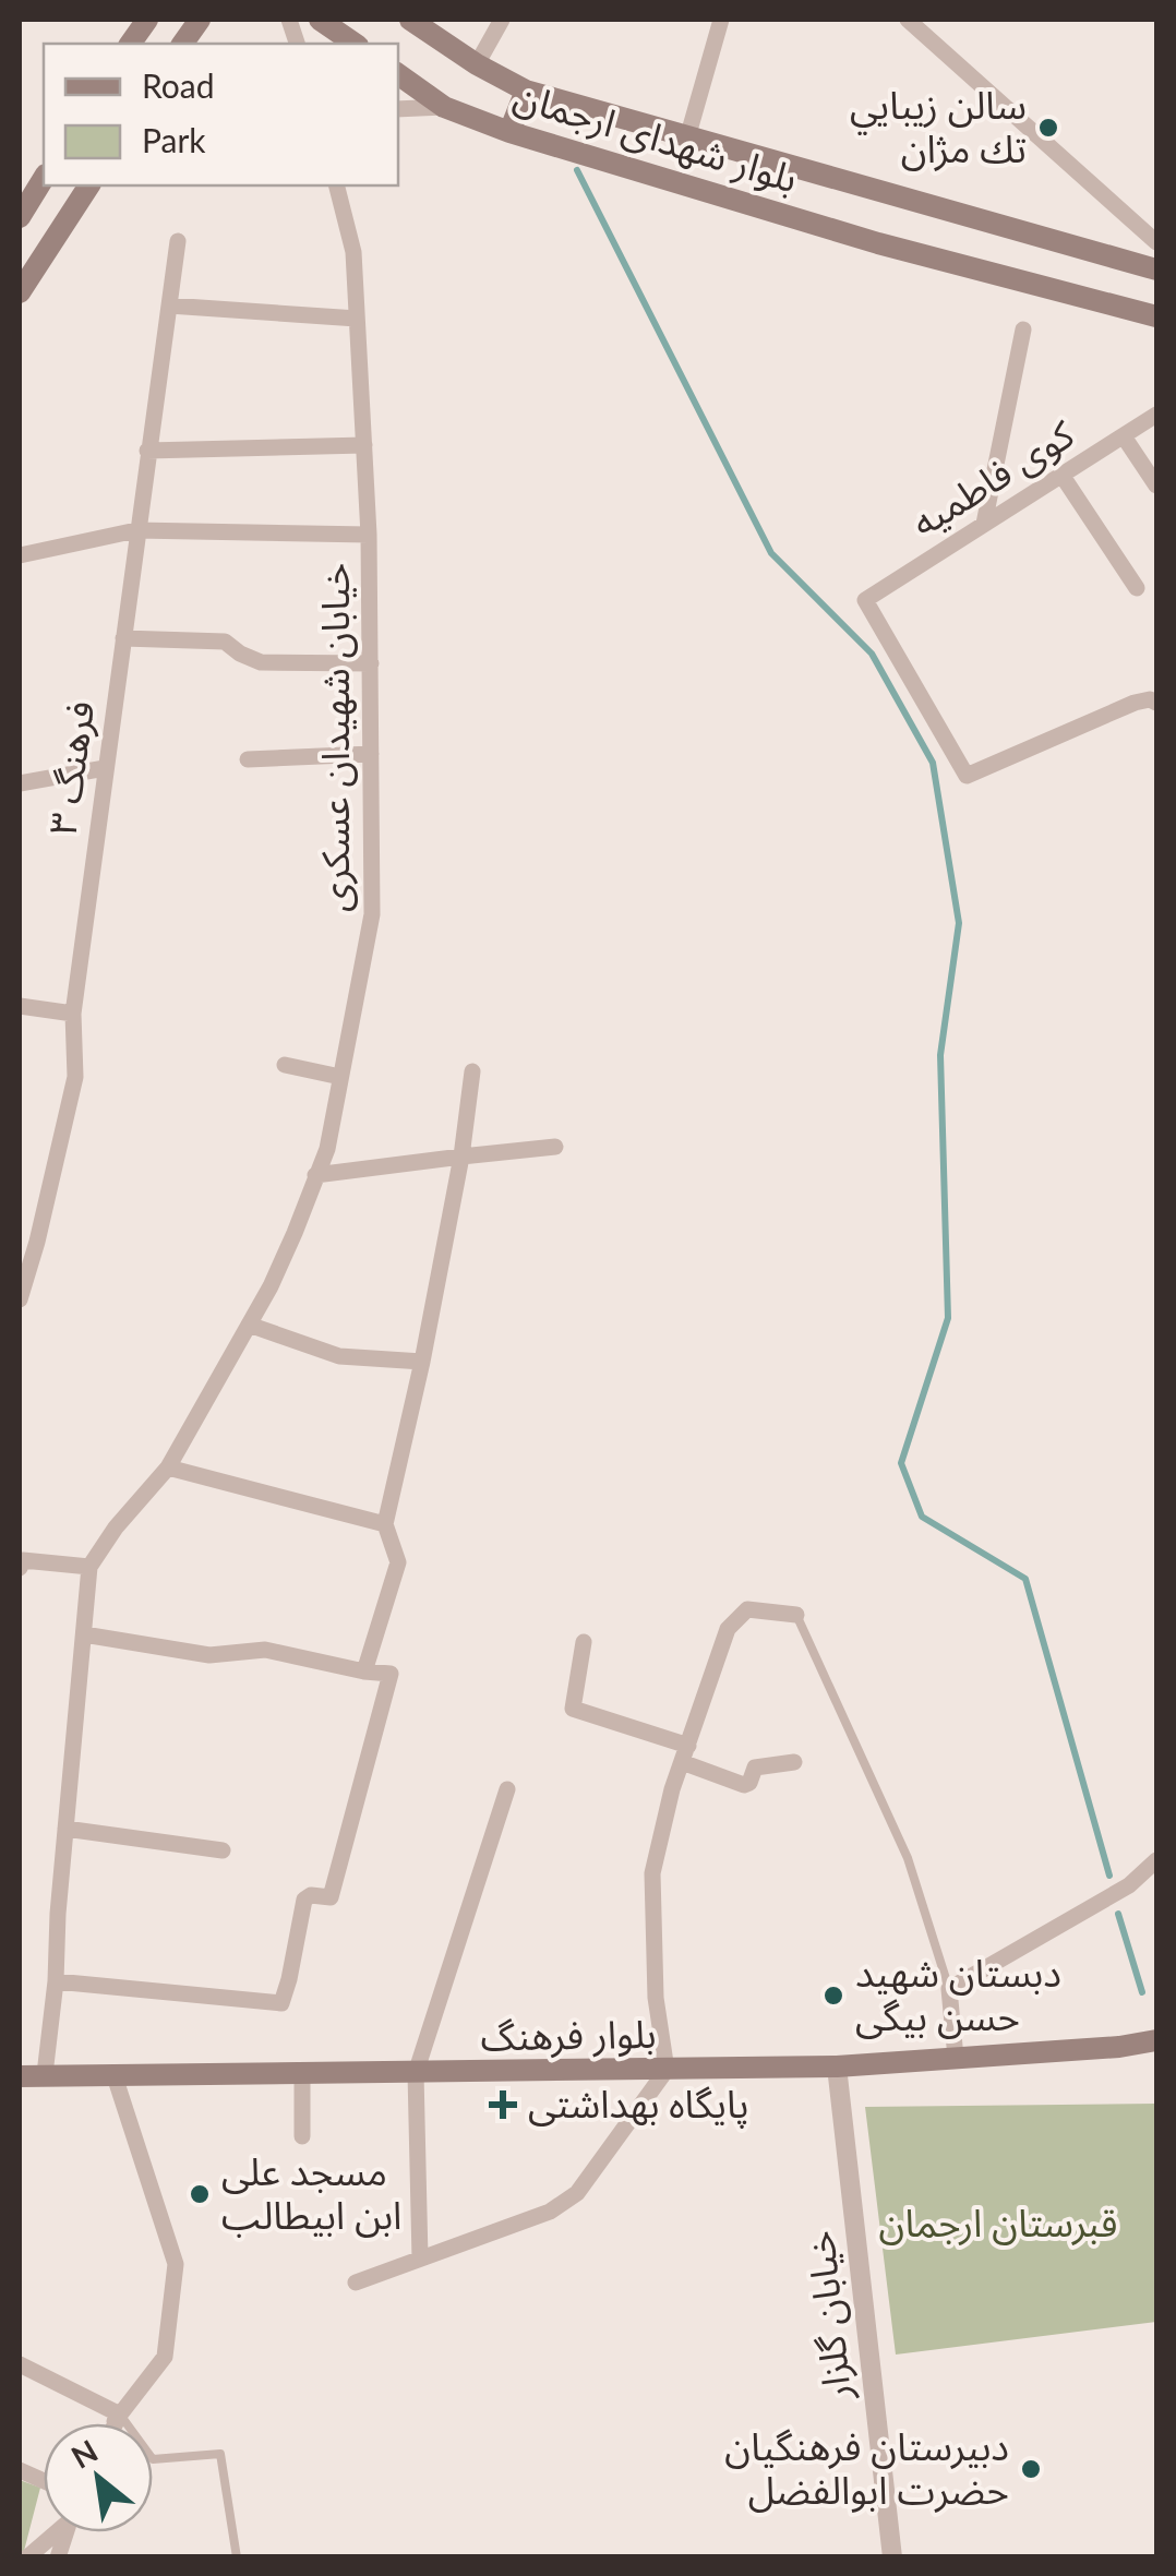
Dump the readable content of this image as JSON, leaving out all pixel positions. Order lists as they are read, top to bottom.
{
  "streets": {
    "main road": ["بلوار شهدای ارجمان", "بلوار فرهنگ"],
    "street": [
      "کوی فاطمیه",
      "خیابان شهیدان عسکری",
      "فرهنگ ۳",
      "خیابان گلزار"
    ]
  },
  "crossings": [
    ["بلوار فرهنگ", "خیابان گلزار"]
  ],
  "parks": ["قبرستان ارجمان"],
  "places": {
    "other": [
      "سالن زيبايي تك مژان",
      "دبستان شهید حسن بیگی",
      "مسجد علی ابن ابیطالب",
      "دبیرستان فرهنگیان حضرت ابوالفضل"
    ],
    "health": ["پایگاه بهداشتی"]
  },
  "legend": ["Road", "Park"],
  "north": "top left"
}
